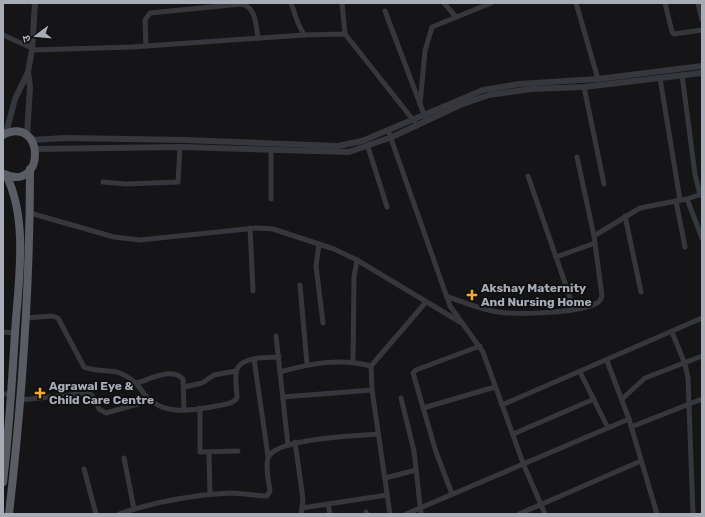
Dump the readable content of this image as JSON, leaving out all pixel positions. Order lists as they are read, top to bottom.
{
  "places": {
    "health": ["Akshay Maternity And Nursing Home", "Agrawal Eye & Child Care Centre"]
  },
  "north": "left"
}
